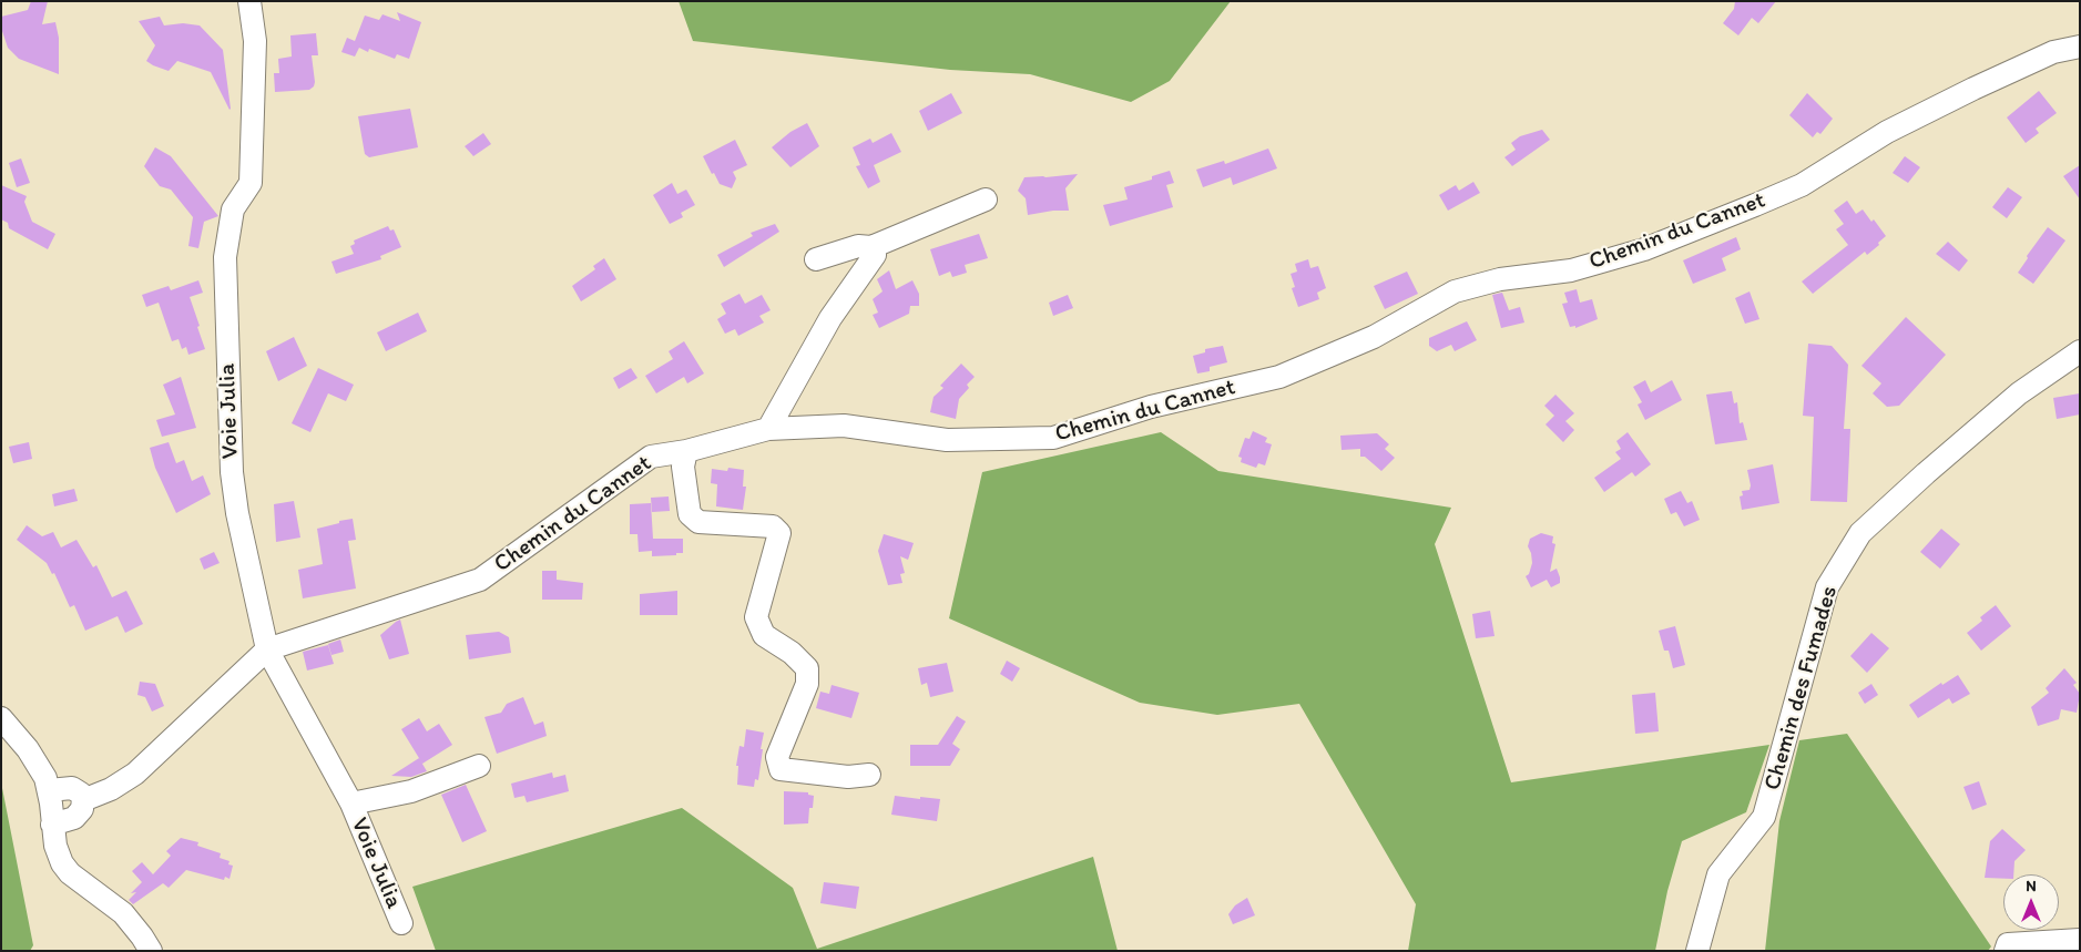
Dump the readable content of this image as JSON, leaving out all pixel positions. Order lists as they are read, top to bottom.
{
  "streets": {
    "street": ["Chemin du Cannet", "Voie Julia", "Chemin des Fumades"]
  },
  "crossings": [
    ["Chemin du Cannet", "Voie Julia"]
  ],
  "north": "top"
}
